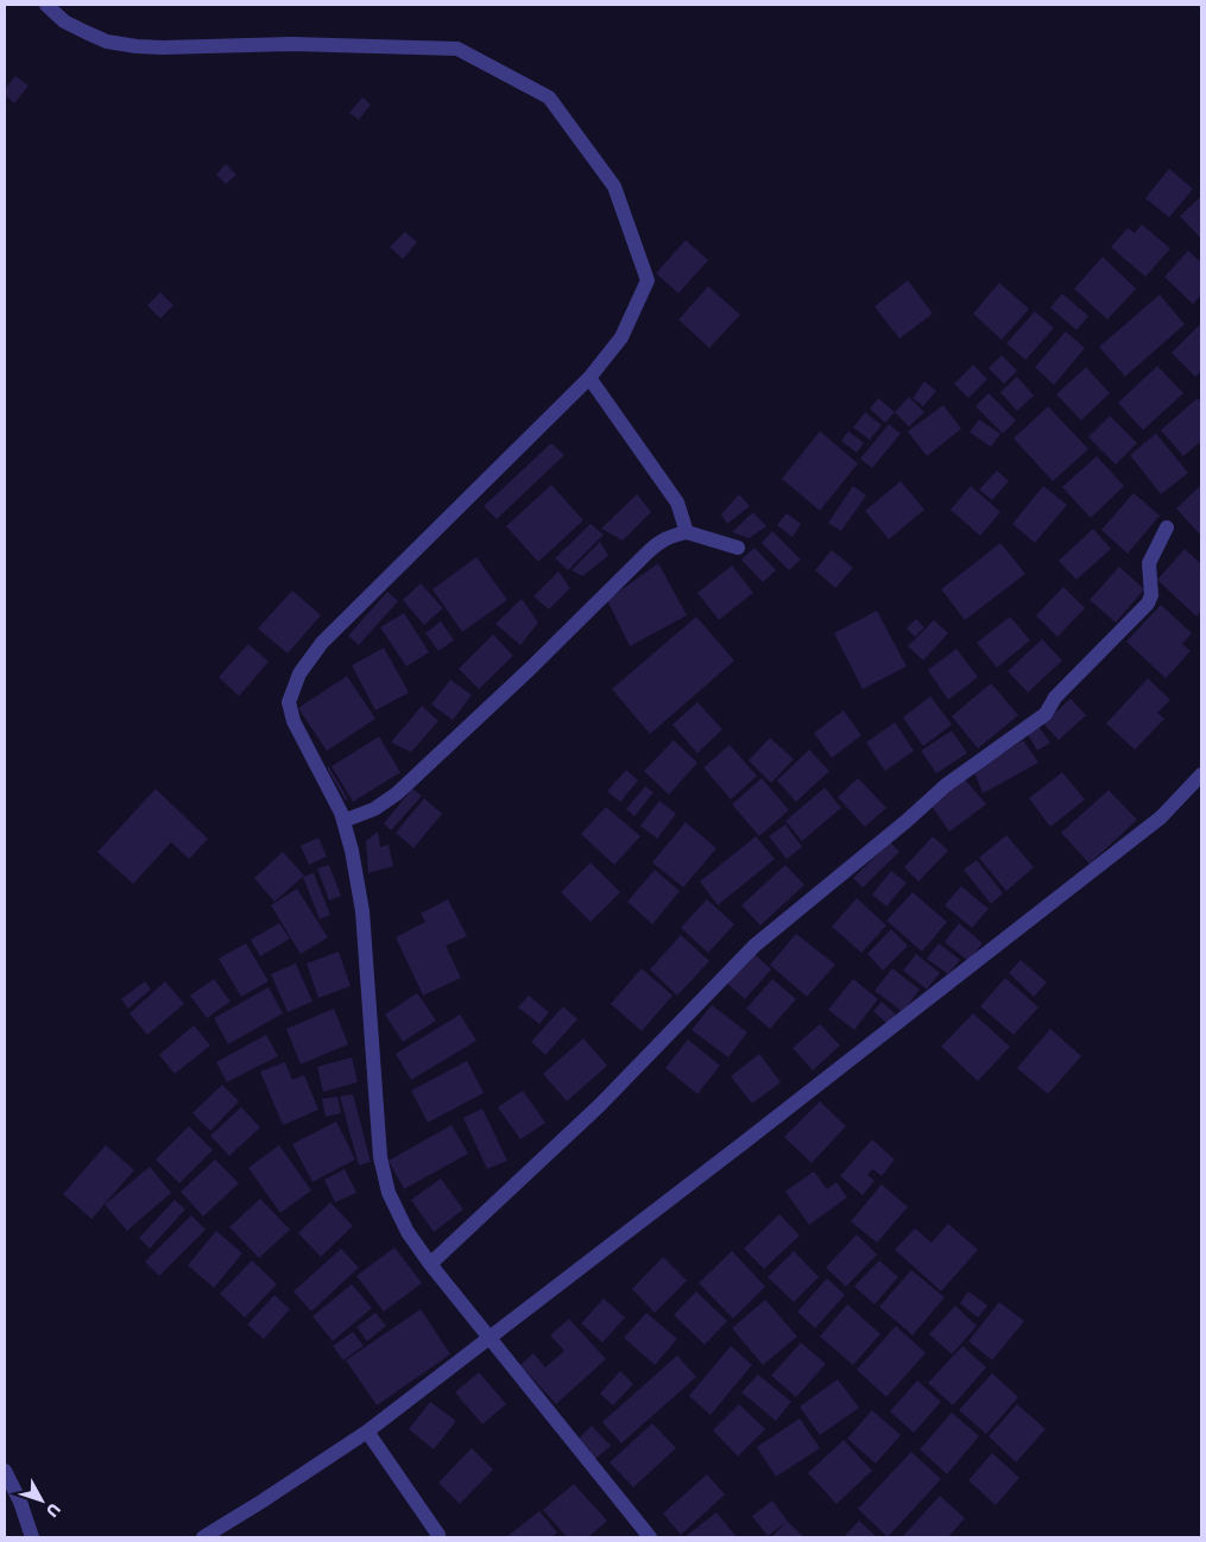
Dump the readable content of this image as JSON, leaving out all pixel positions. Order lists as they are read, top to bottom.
{
  "north": "bottom right"
}
